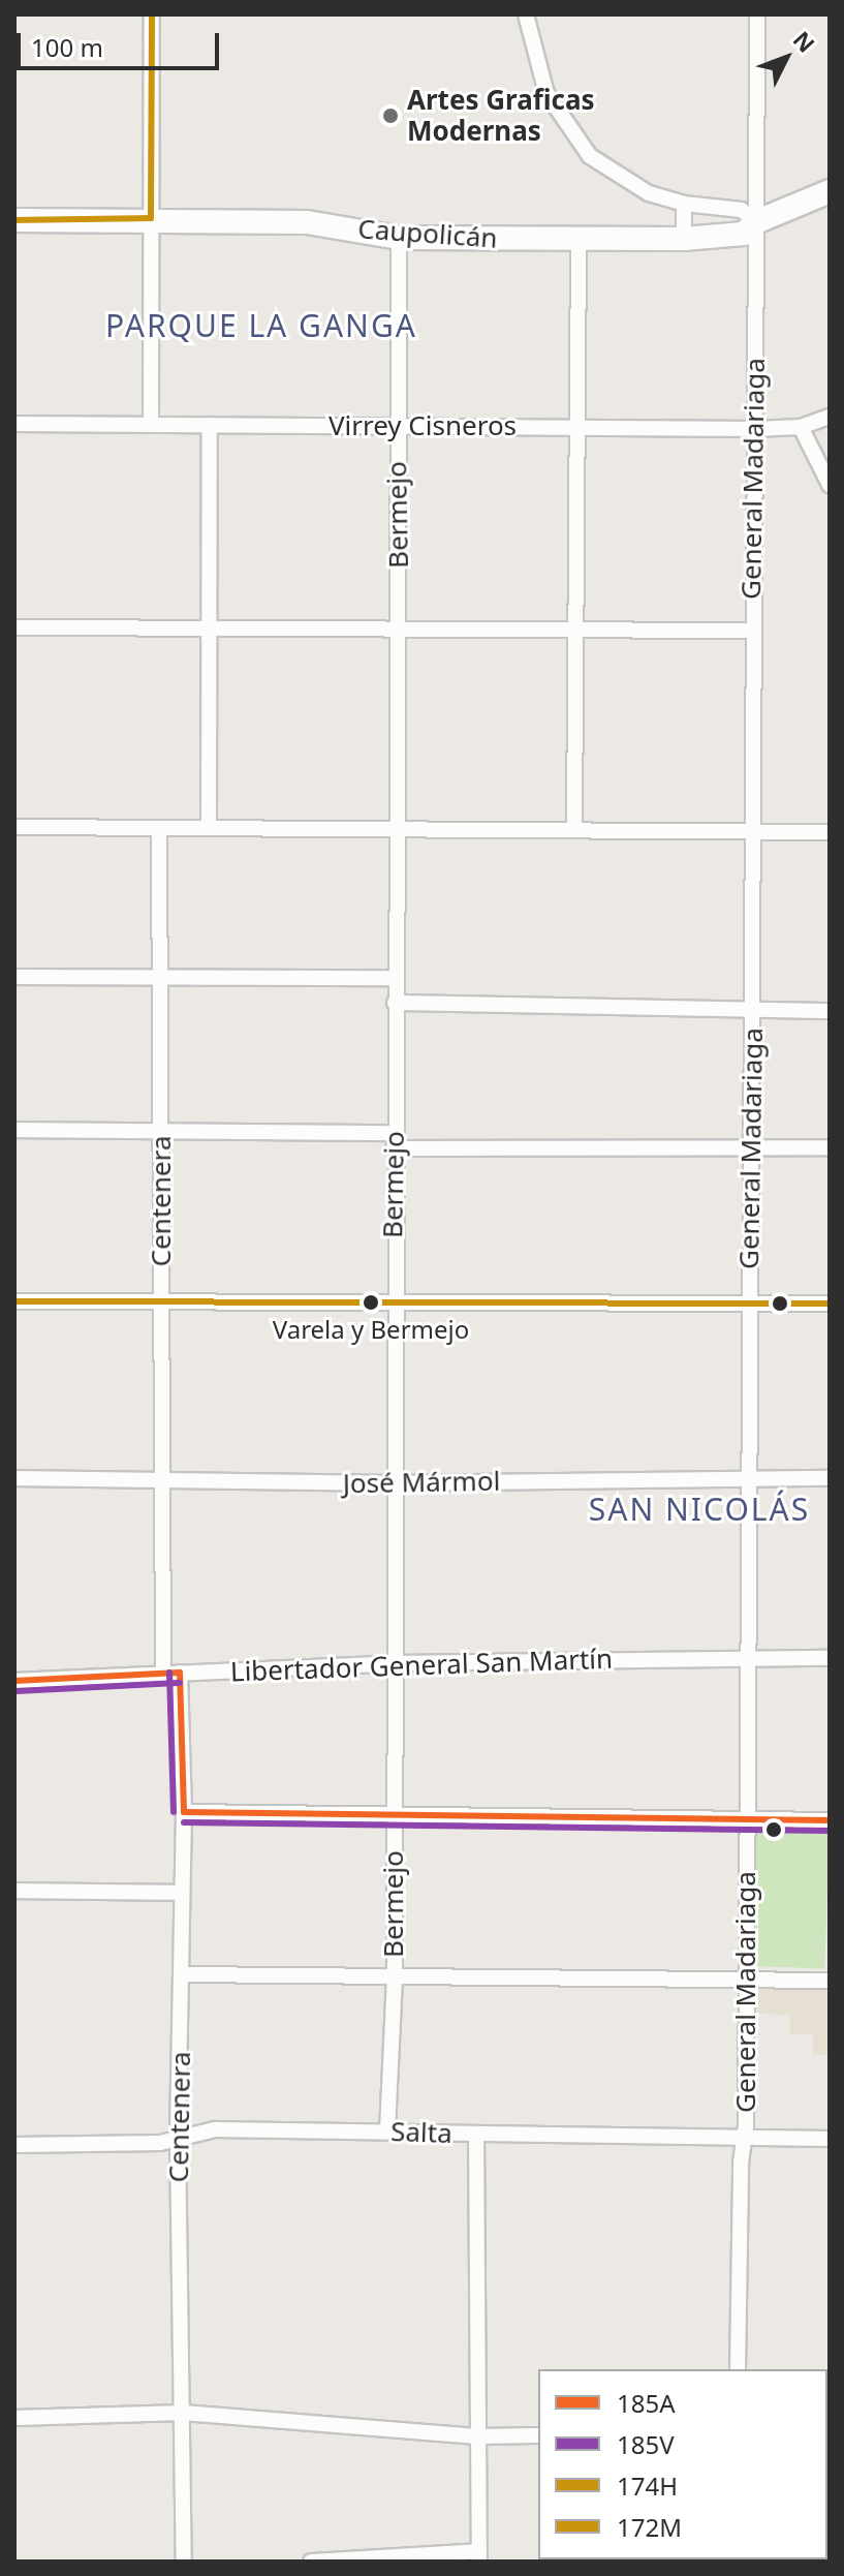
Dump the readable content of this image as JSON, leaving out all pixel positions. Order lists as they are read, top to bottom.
{
  "streets": {
    "street": [
      "Caupolicán",
      "Virrey Cisneros",
      "General Madariaga",
      "Bermejo",
      "Centenera",
      "José Mármol",
      "Libertador General San Martín",
      "Salta"
    ]
  },
  "crossings": [
    ["Caupolicán", "General Madariaga"],
    ["Caupolicán", "Bermejo"],
    ["Virrey Cisneros", "General Madariaga"],
    ["Virrey Cisneros", "Bermejo"],
    ["General Madariaga", "José Mármol"],
    ["General Madariaga", "Libertador General San Martín"],
    ["General Madariaga", "Salta"],
    ["Bermejo", "José Mármol"],
    ["Bermejo", "Libertador General San Martín"],
    ["Bermejo", "Salta"],
    ["Centenera", "José Mármol"],
    ["Centenera", "Libertador General San Martín"],
    ["Centenera", "Salta"]
  ],
  "districts": ["PARQUE LA GANGA", "SAN NICOLÁS"],
  "places": ["Artes Graficas Modernas", "Varela y Bermejo"],
  "lines": [
    "transit line 172M",
    "transit line 174H",
    "transit line 185A",
    "transit line 185V"
  ],
  "legend": [
    "185A",
    "185V",
    "174H",
    "172M"
  ],
  "scale_bar": "100 m",
  "north": "top right"
}
